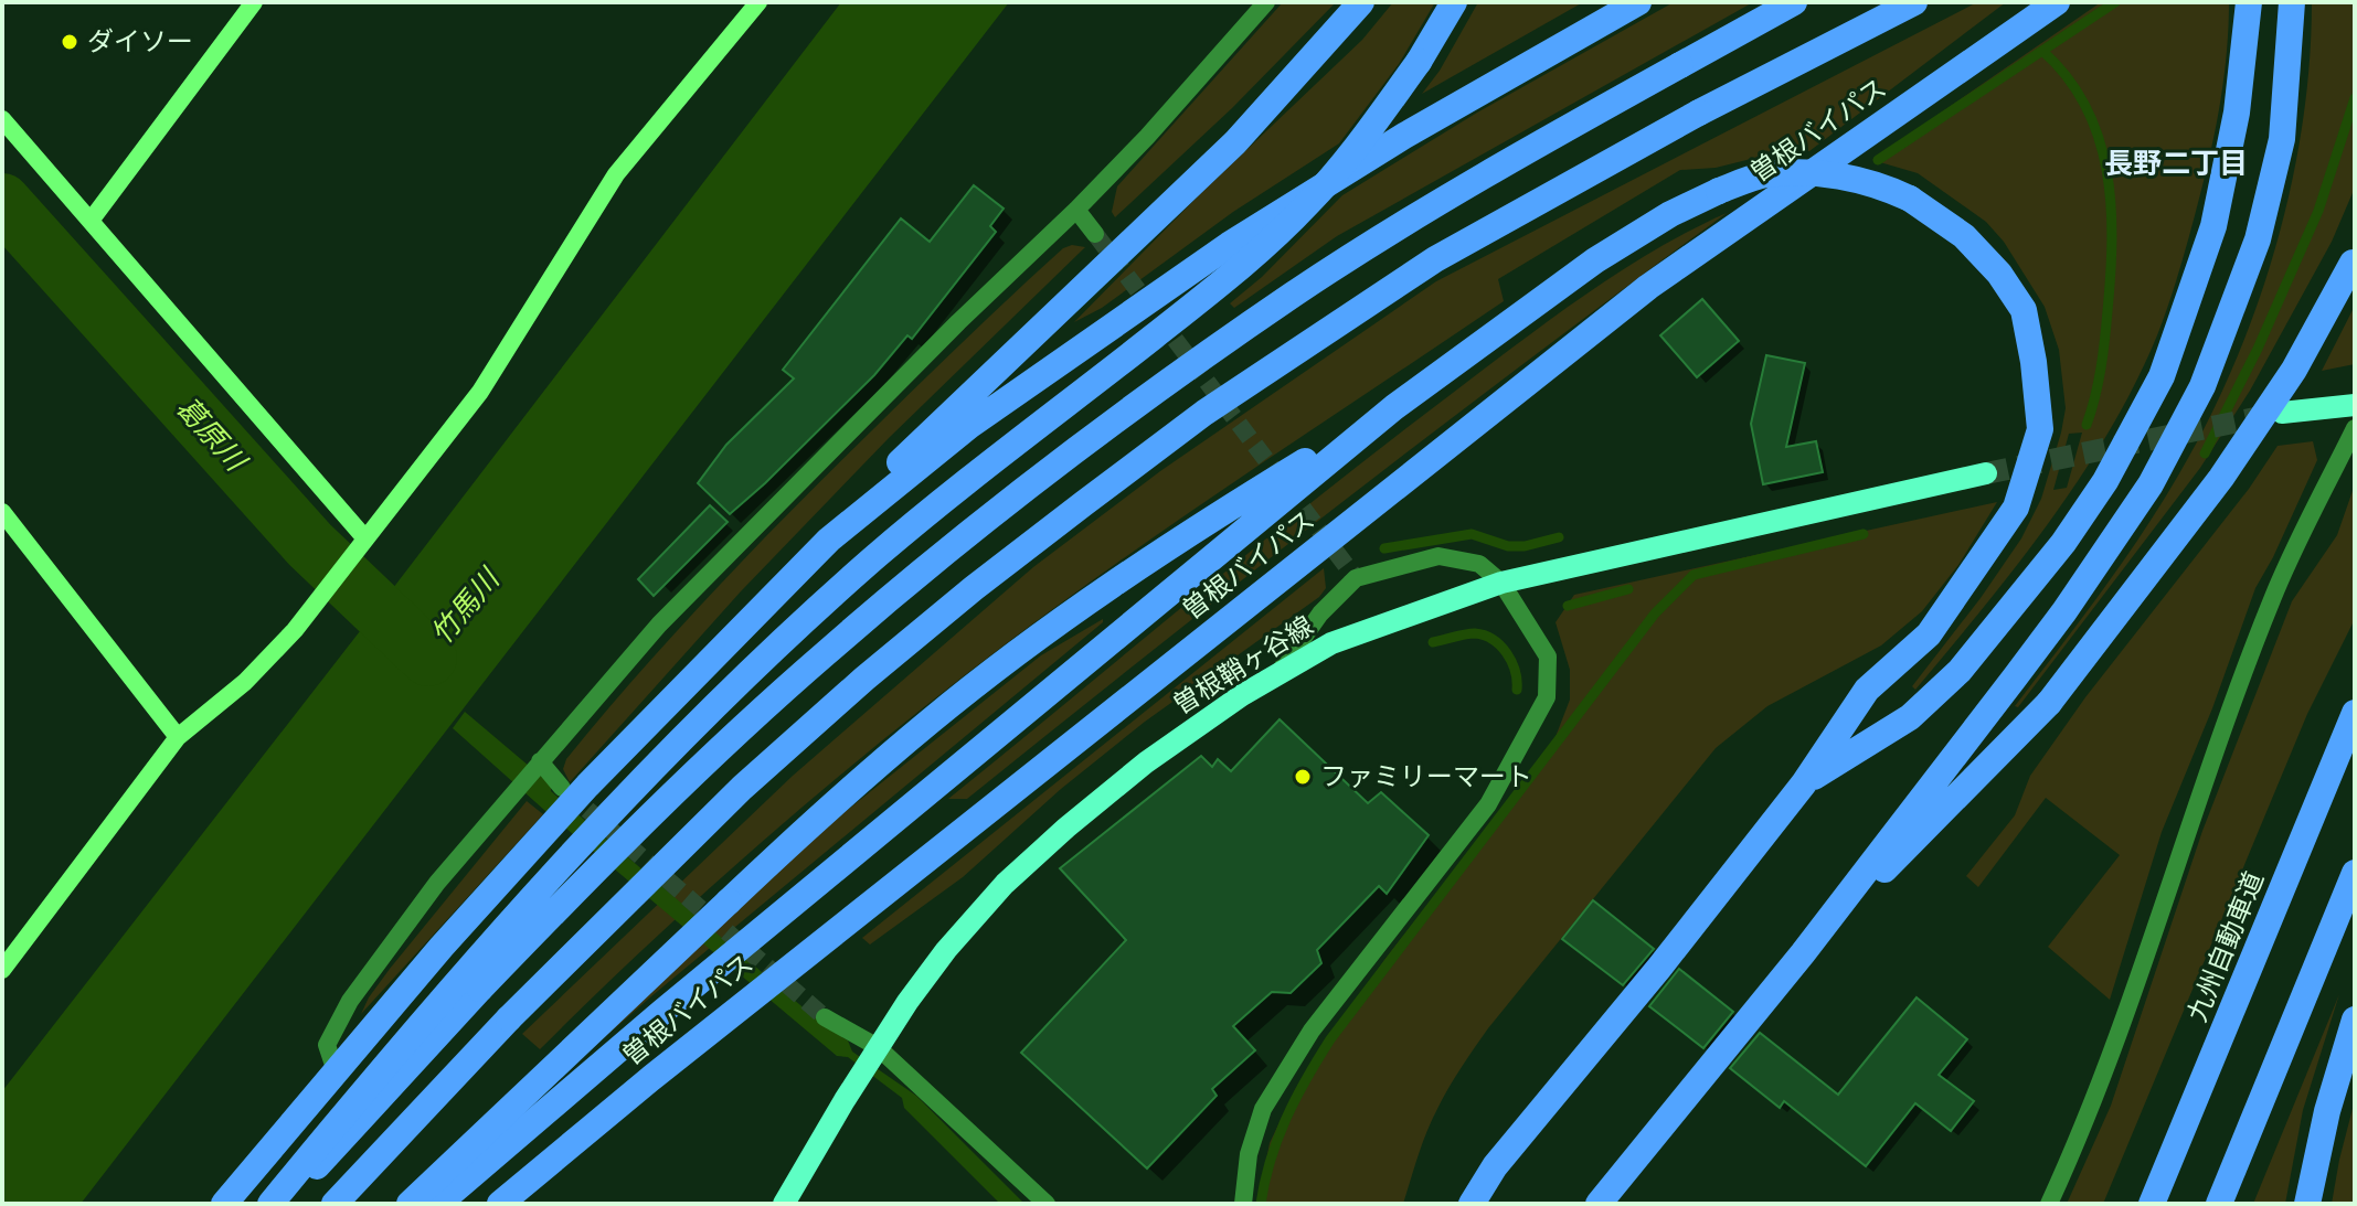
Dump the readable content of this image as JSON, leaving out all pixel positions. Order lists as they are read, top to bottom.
{
  "streets": {
    "highway": ["曽根バイパス", "九州自動車道"],
    "main road": ["曽根鞘ヶ谷線"]
  },
  "districts": ["長野二丁目"],
  "water": ["葛原川", "竹馬川"],
  "places": ["ダイソー", "ファミリーマート"]
}
